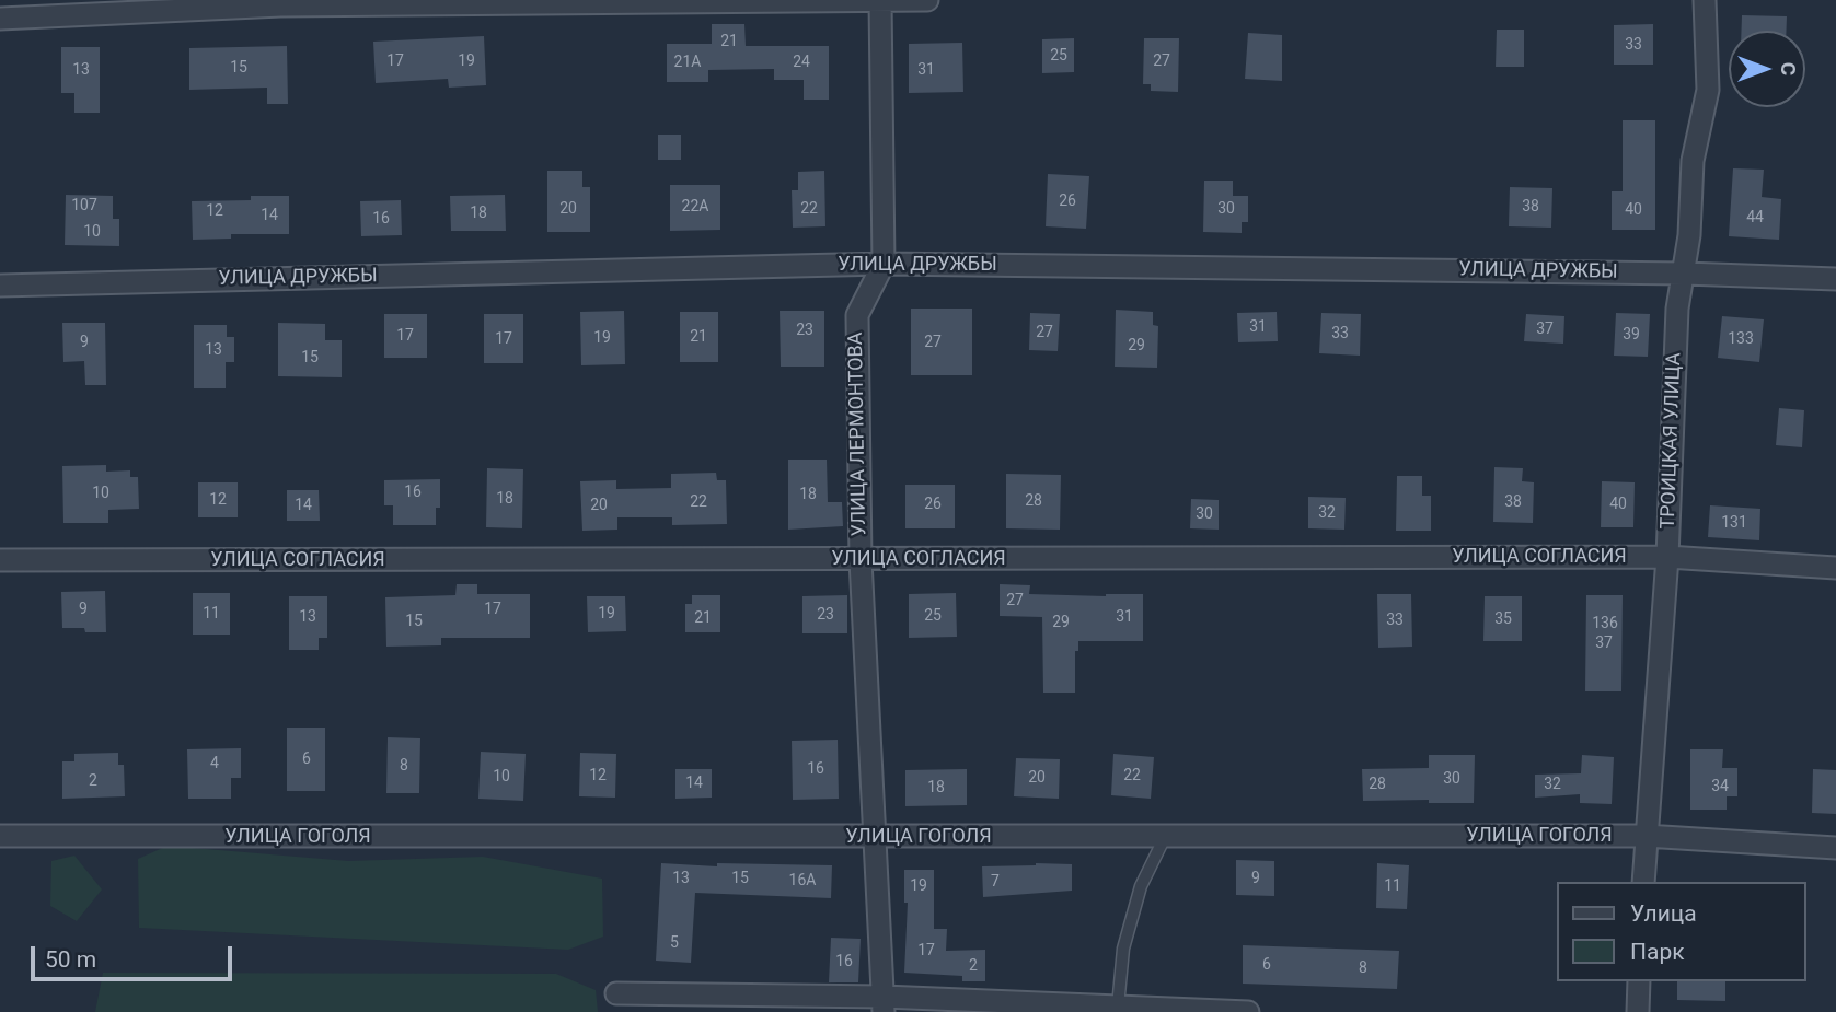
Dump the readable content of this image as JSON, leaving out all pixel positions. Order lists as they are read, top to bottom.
{
  "streets": {
    "street": [
      "УЛИЦА ДРУЖБЫ",
      "УЛИЦА ЛЕРМОНТОВА",
      "ТРОИЦКАЯ УЛИЦА",
      "УЛИЦА СОГЛАСИЯ",
      "УЛИЦА ГОГОЛЯ"
    ]
  },
  "crossings": [
    ["УЛИЦА ДРУЖБЫ", "УЛИЦА ЛЕРМОНТОВА"],
    ["УЛИЦА ДРУЖБЫ", "ТРОИЦКАЯ УЛИЦА"],
    ["УЛИЦА ЛЕРМОНТОВА", "УЛИЦА СОГЛАСИЯ"],
    ["УЛИЦА ЛЕРМОНТОВА", "УЛИЦА ГОГОЛЯ"],
    ["ТРОИЦКАЯ УЛИЦА", "УЛИЦА СОГЛАСИЯ"],
    ["ТРОИЦКАЯ УЛИЦА", "УЛИЦА ГОГОЛЯ"]
  ],
  "house_numbers": [
    "21",
    "33",
    "25",
    "17",
    "19",
    "27",
    "21А",
    "24",
    "15",
    "13",
    "31",
    "26",
    "107",
    "22А",
    "38",
    "20",
    "22",
    "30",
    "40",
    "12",
    "18",
    "14",
    "44",
    "16",
    "10",
    "31",
    "37",
    "23",
    "27",
    "33",
    "39",
    "17",
    "21",
    "19",
    "17",
    "133",
    "9",
    "27",
    "29",
    "13",
    "15",
    "16",
    "10",
    "18",
    "18",
    "12",
    "28",
    "22",
    "38",
    "26",
    "40",
    "14",
    "20",
    "32",
    "30",
    "131",
    "27",
    "9",
    "17",
    "11",
    "19",
    "23",
    "25",
    "13",
    "31",
    "21",
    "35",
    "33",
    "15",
    "29",
    "136",
    "37",
    "6",
    "4",
    "8",
    "16",
    "12",
    "22",
    "10",
    "20",
    "30",
    "2",
    "14",
    "28",
    "32",
    "34",
    "18",
    "13",
    "15",
    "9",
    "16А",
    "7",
    "19",
    "11",
    "5",
    "17",
    "16",
    "6",
    "2",
    "8"
  ],
  "legend": ["Улица", "Парк"],
  "scale_bar": "50 m",
  "north": "right"
}
